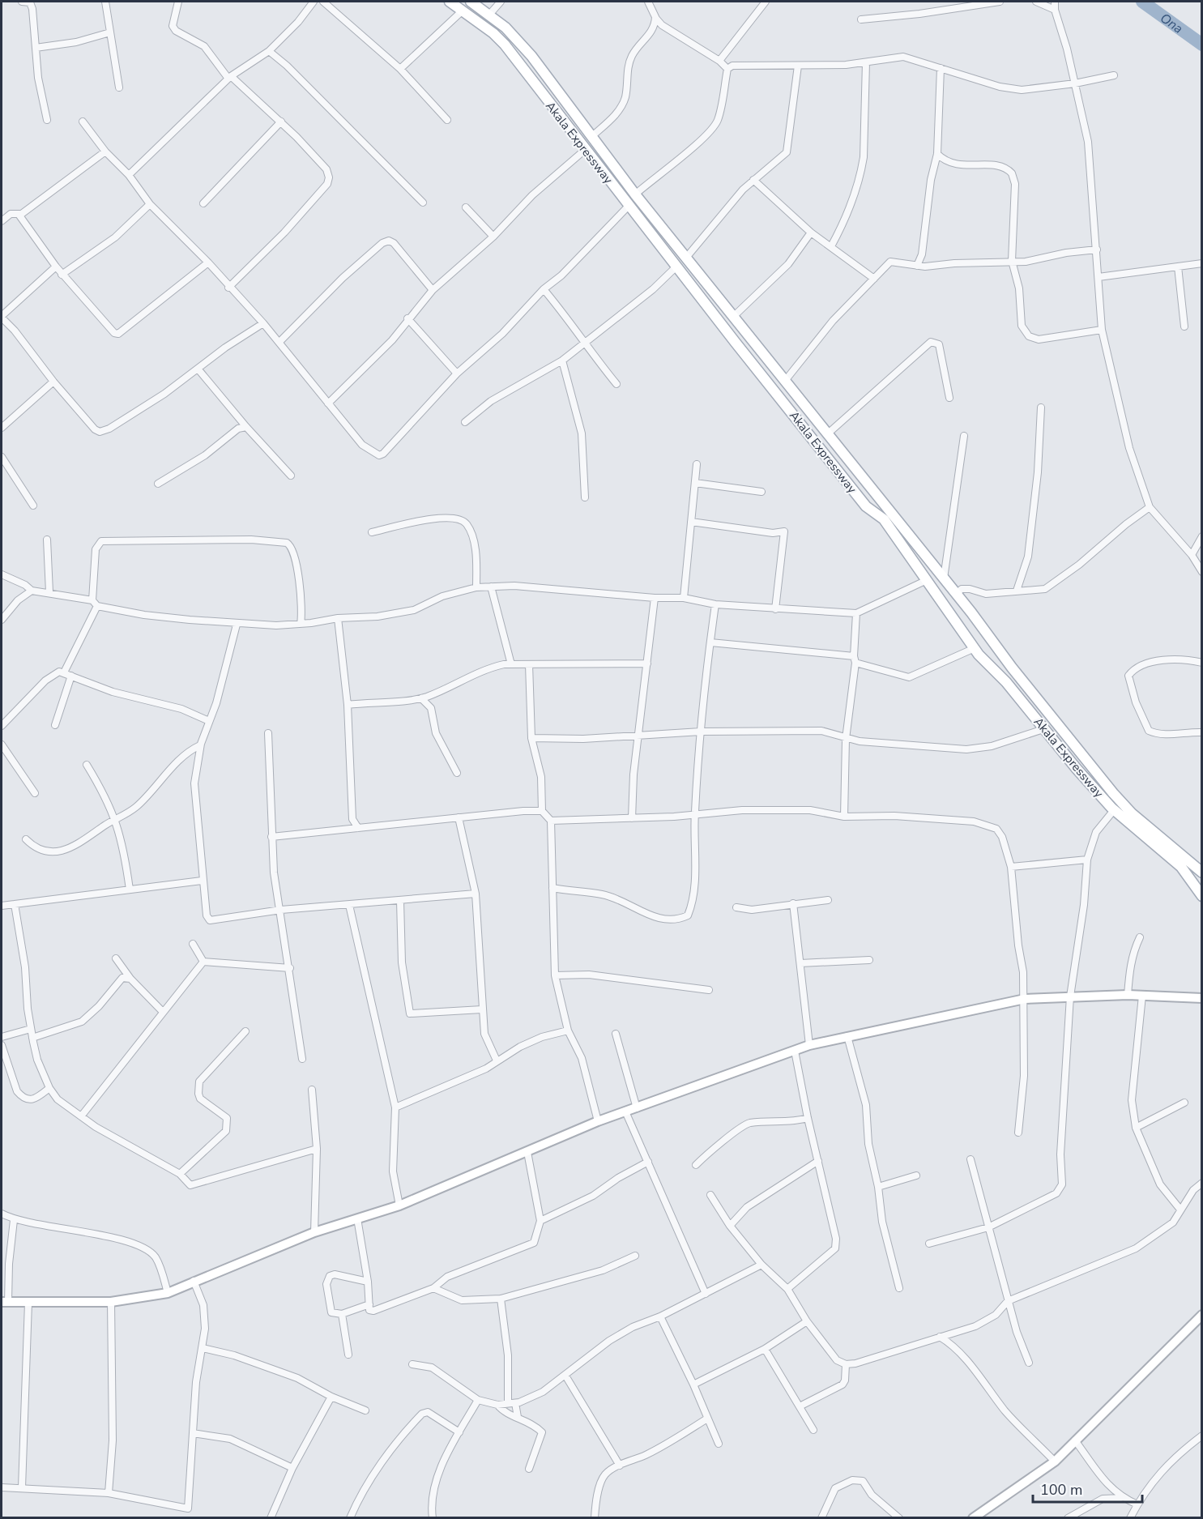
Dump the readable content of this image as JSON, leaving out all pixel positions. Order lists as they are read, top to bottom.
{
  "streets": {
    "main road": ["Akala Expressway"]
  },
  "water": ["Ona"],
  "scale_bar": "100 m"
}
